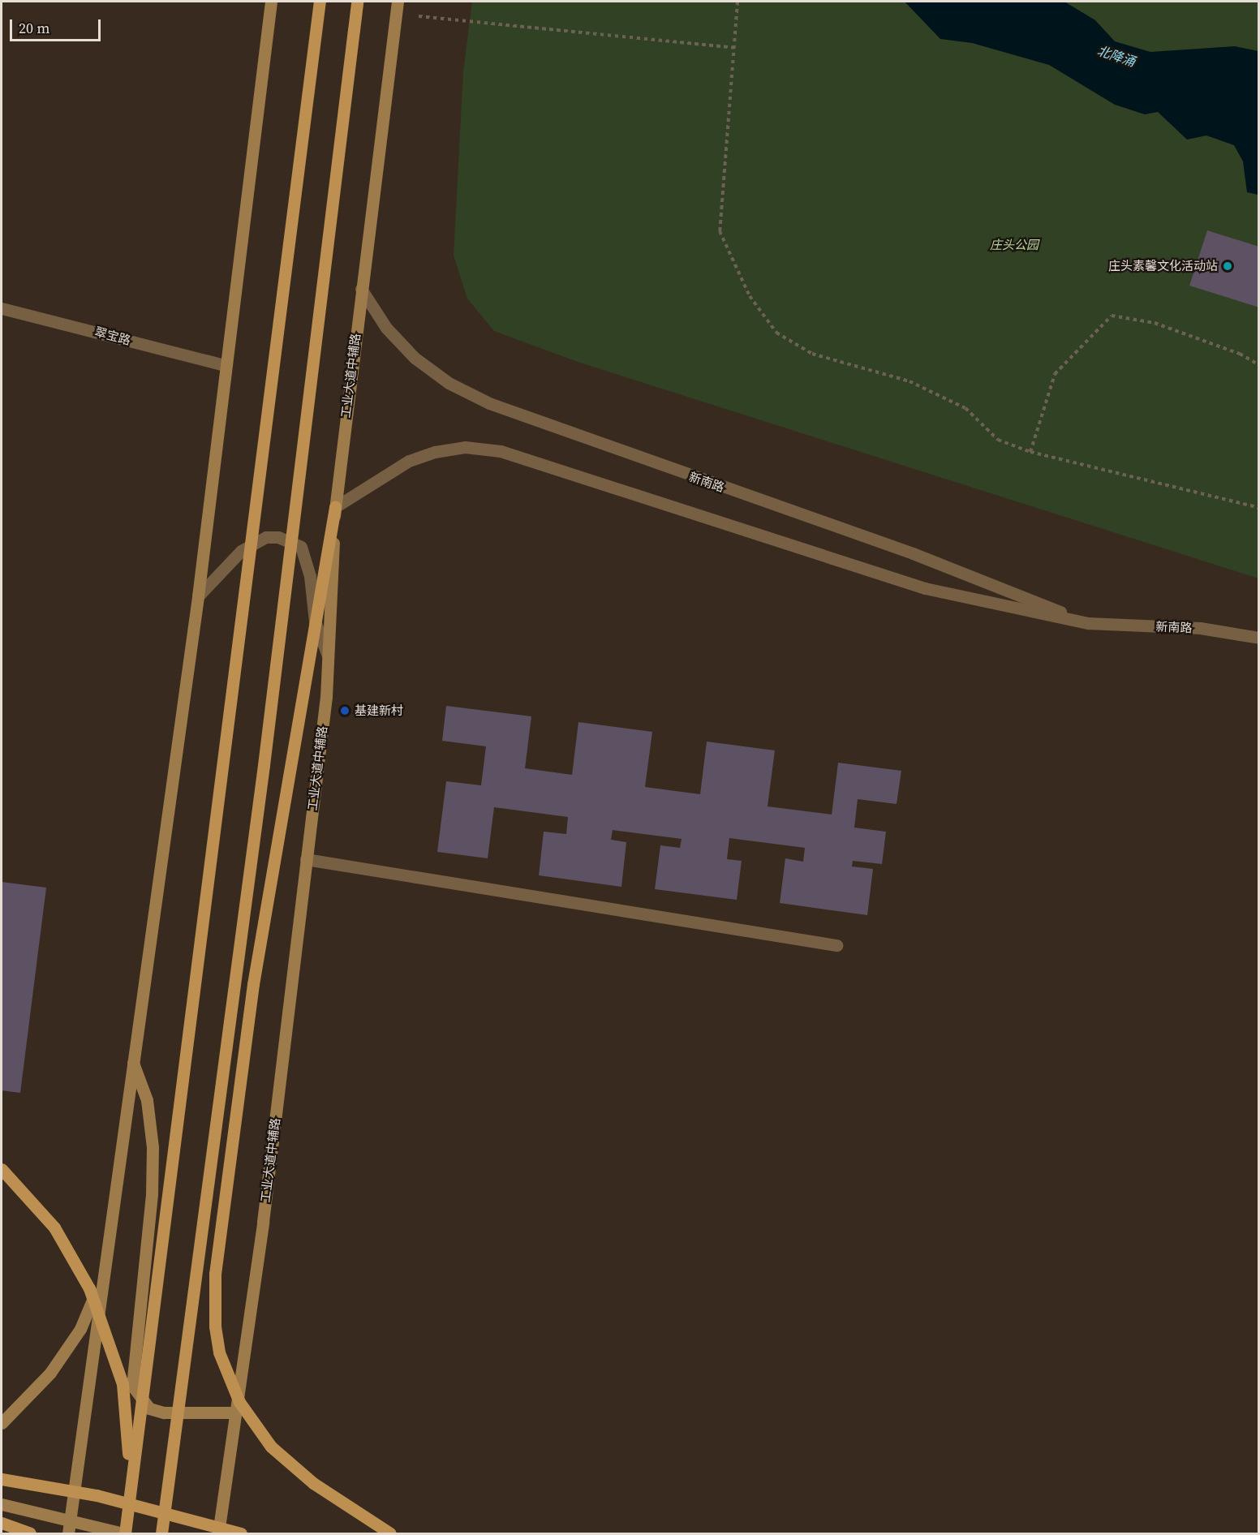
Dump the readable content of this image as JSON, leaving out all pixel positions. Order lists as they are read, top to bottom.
{
  "streets": {
    "main road": ["工业大道中辅路"],
    "street": ["翠宝路", "新南路"]
  },
  "crossings": [
    ["工业大道中辅路", "新南路"]
  ],
  "water": ["北降涌"],
  "parks": ["庄头公园"],
  "places": ["庄头素馨文化活动站", "基建新村"],
  "scale_bar": "20 m"
}
